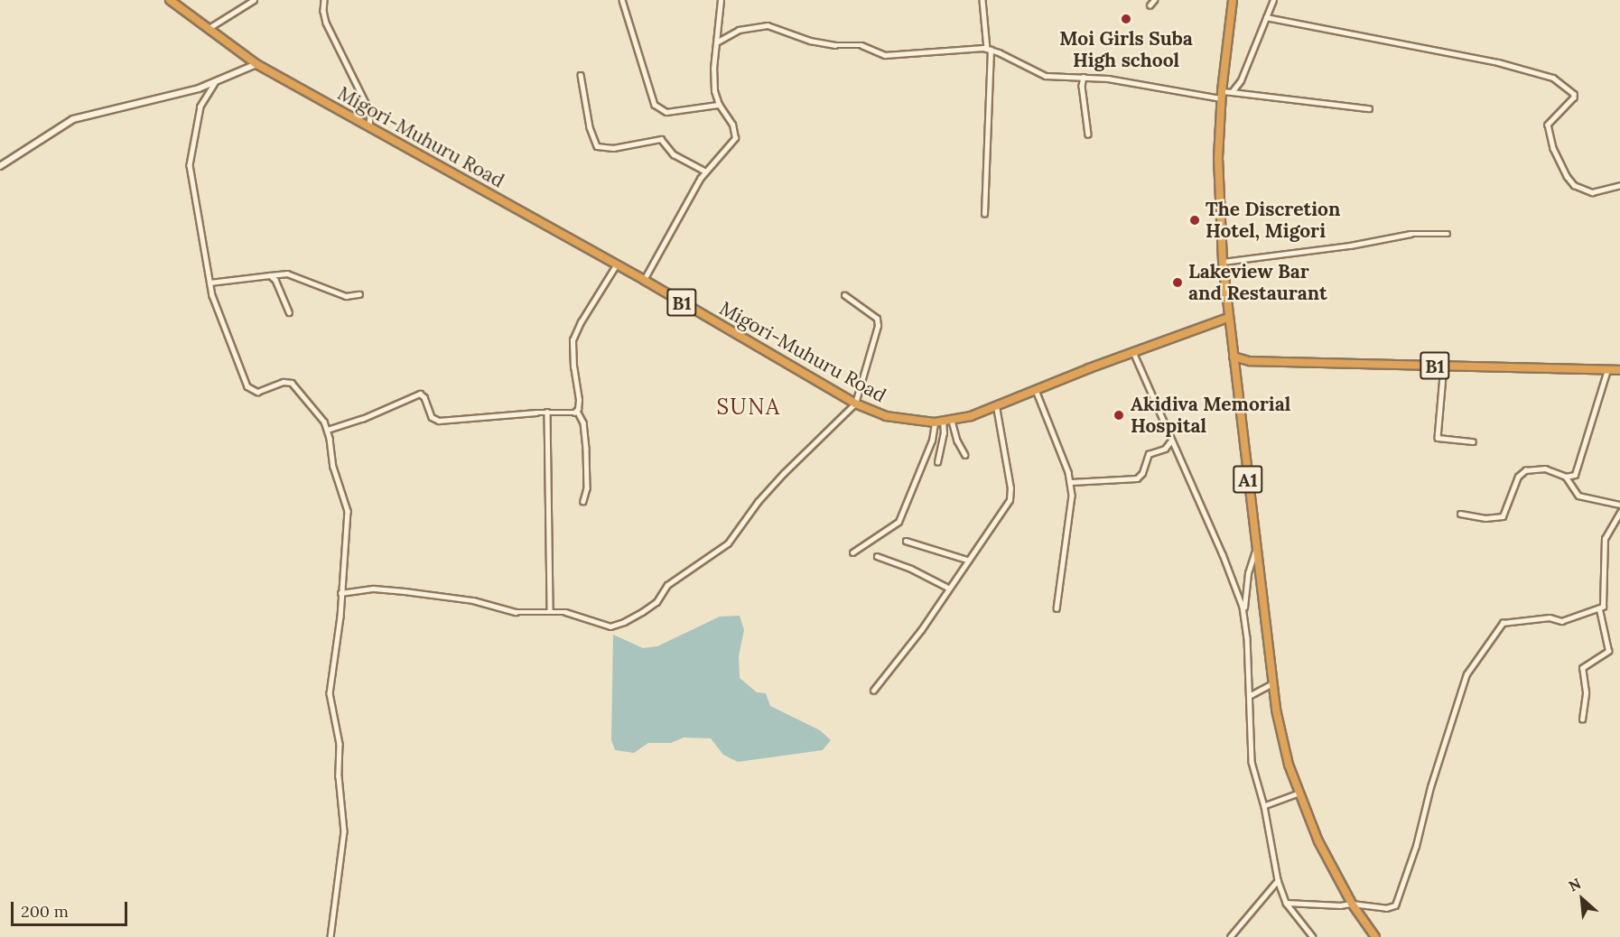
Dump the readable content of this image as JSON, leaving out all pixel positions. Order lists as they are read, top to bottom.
{
  "streets": {
    "highway": ["Migori-Muhuru Road", "B1", "A1"]
  },
  "crossings": [
    ["Migori-Muhuru Road", "A1"],
    ["B1", "A1"]
  ],
  "districts": ["SUNA"],
  "places": [
    "Moi Girls Suba High school",
    "The Discretion Hotel, Migori",
    "Lakeview Bar and Restaurant",
    "Akidiva Memorial Hospital"
  ],
  "scale_bar": "200 m",
  "north": "top left"
}
